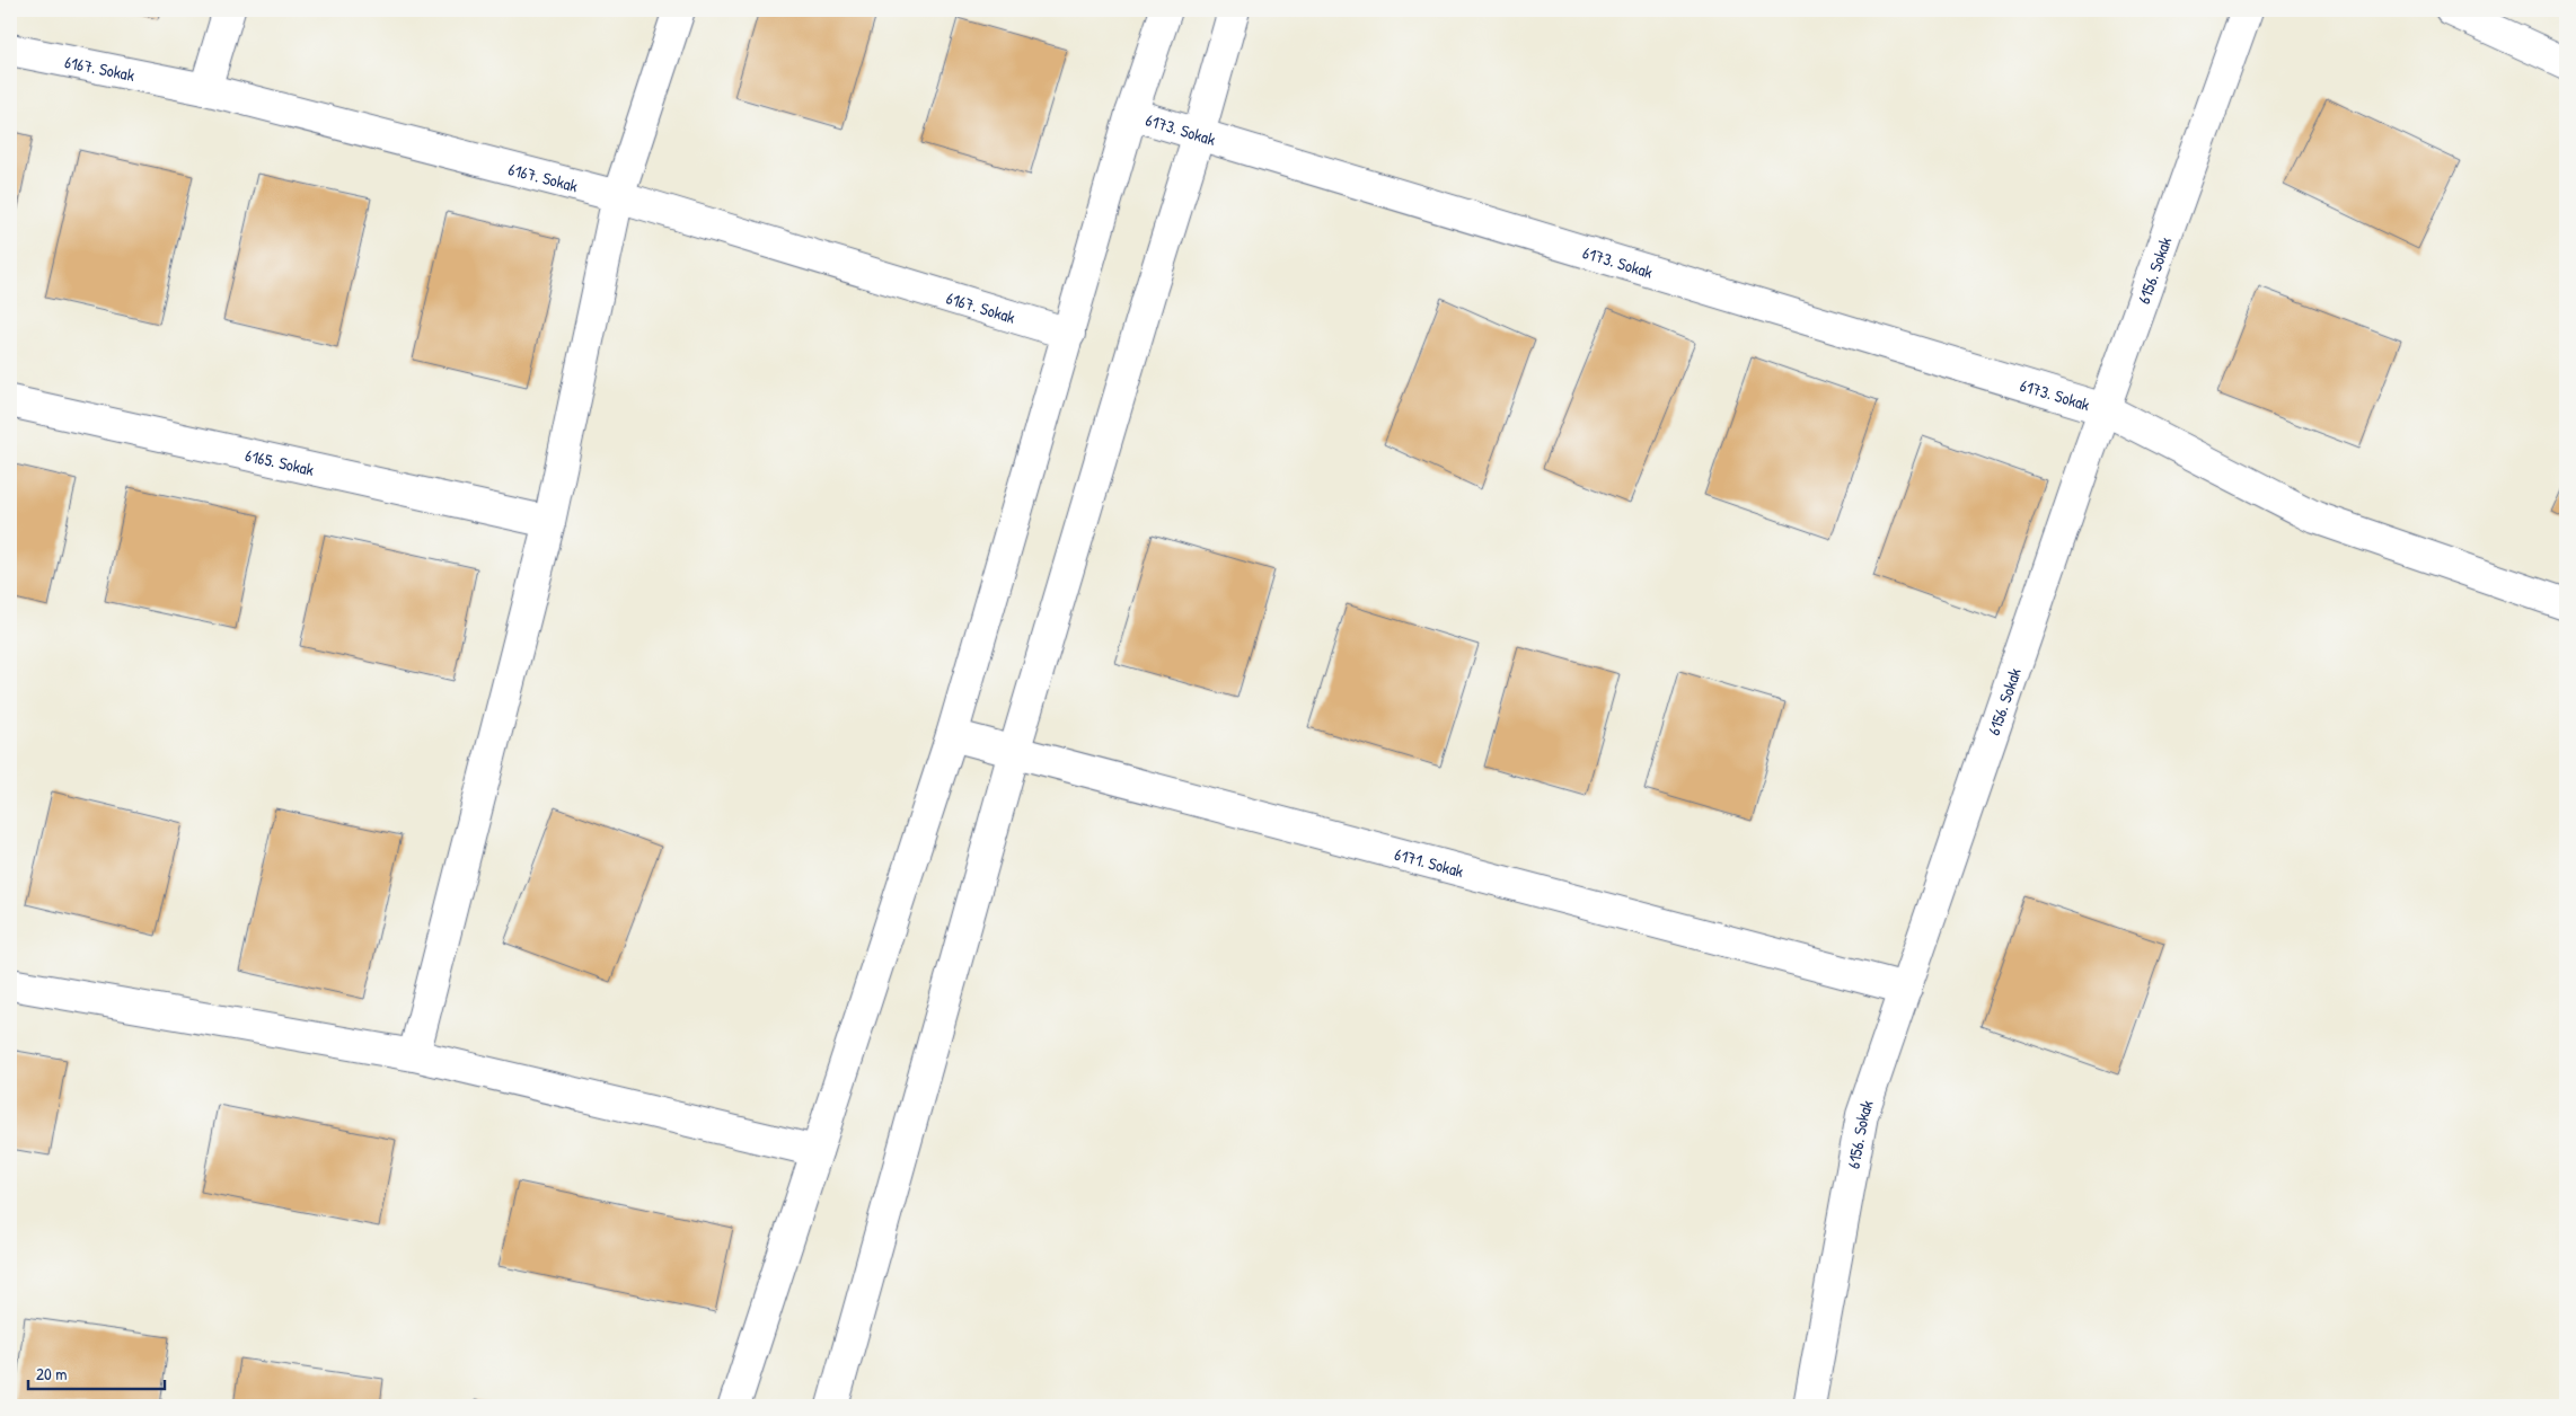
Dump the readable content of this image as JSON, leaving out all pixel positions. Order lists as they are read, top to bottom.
{
  "streets": {
    "street": [
      "6167. Sokak",
      "6173. Sokak",
      "6156. Sokak",
      "6165. Sokak",
      "6171. Sokak"
    ]
  },
  "crossings": [
    ["6173. Sokak", "6156. Sokak"],
    ["6156. Sokak", "6171. Sokak"]
  ],
  "scale_bar": "20 m"
}
